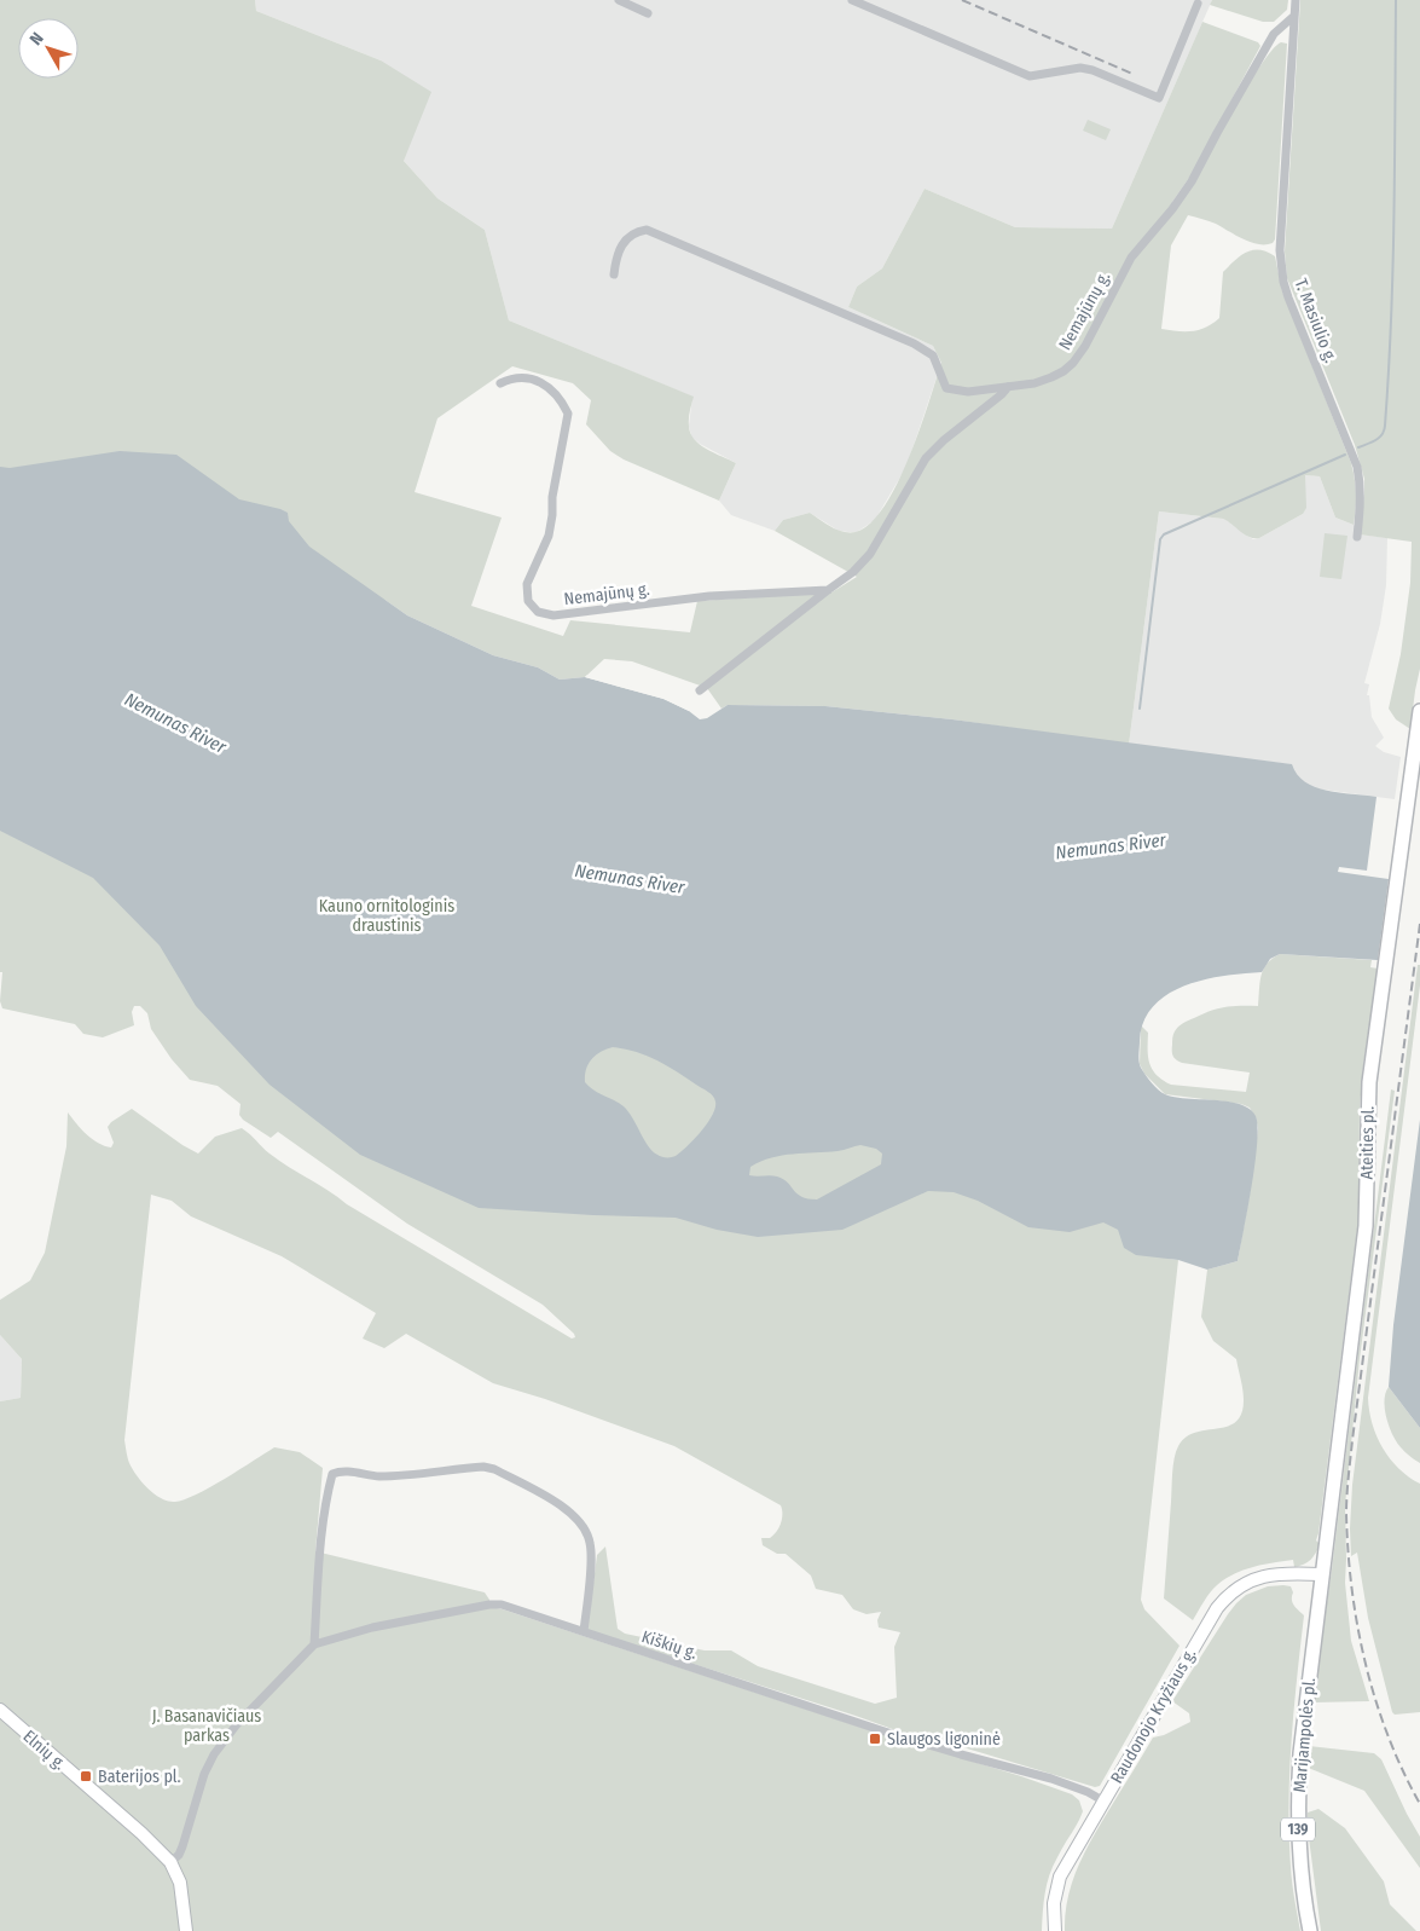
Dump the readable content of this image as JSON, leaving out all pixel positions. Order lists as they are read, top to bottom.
{
  "streets": {
    "main road": [
      "Ateities pl.",
      "Raudonojo Kryžiaus g.",
      "Marijampolės pl.",
      "Elnių g.",
      "139"
    ],
    "street": ["Nemajūnų g.", "T. Masiulio g.", "Kiškių g."]
  },
  "crossings": [
    ["Nemajūnų g.", "T. Masiulio g."],
    ["Ateities pl.", "Raudonojo Kryžiaus g."],
    ["Ateities pl.", "Marijampolės pl."],
    ["Kiškių g.", "Raudonojo Kryžiaus g."],
    ["Raudonojo Kryžiaus g.", "Marijampolės pl."]
  ],
  "water": ["Nemunas River"],
  "parks": ["Kauno ornitologinis draustinis", "J. Basanavičiaus parkas"],
  "places": {
    "transit": ["Slaugos ligoninė", "Baterijos pl."]
  },
  "north": "top left"
}
